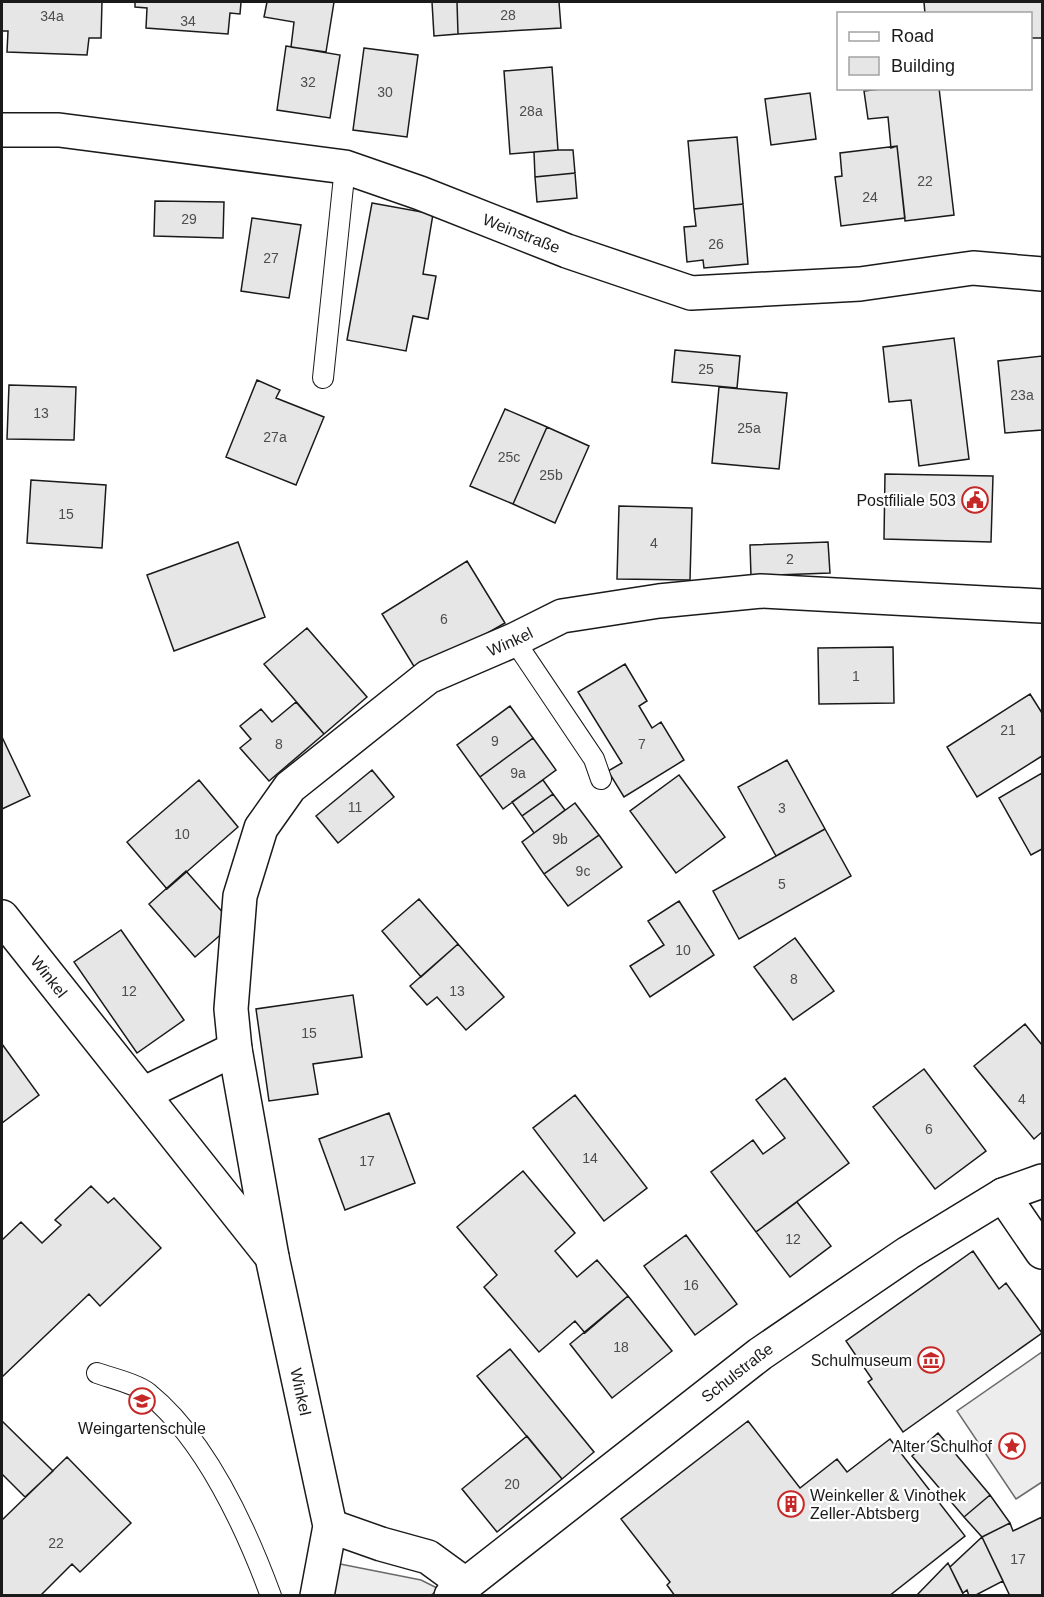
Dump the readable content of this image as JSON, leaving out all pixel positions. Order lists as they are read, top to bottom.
{
  "streets": {
    "street": ["Weinstraße", "Winkel", "Schulstraße"]
  },
  "places": {
    "public building": ["Postfiliale 503"],
    "museum": ["Schulmuseum"],
    "school or university": ["Weingartenschule"],
    "place": ["Alter Schulhof"],
    "building": ["Weinkeller & Vinothek Zeller-Abtsberg"]
  },
  "house_numbers": [
    "28",
    "34a",
    "34",
    "32",
    "30",
    "28a",
    "22",
    "24",
    "29",
    "26",
    "27",
    "25",
    "23a",
    "13",
    "25a",
    "27a",
    "25c",
    "25b",
    "15",
    "4",
    "2",
    "6",
    "1",
    "21",
    "9",
    "8",
    "7",
    "9a",
    "11",
    "3",
    "10",
    "9b",
    "9c",
    "5",
    "10",
    "8",
    "12",
    "13",
    "15",
    "4",
    "6",
    "14",
    "17",
    "12",
    "16",
    "18",
    "20",
    "22",
    "17"
  ],
  "legend": ["Road", "Building"]
}
